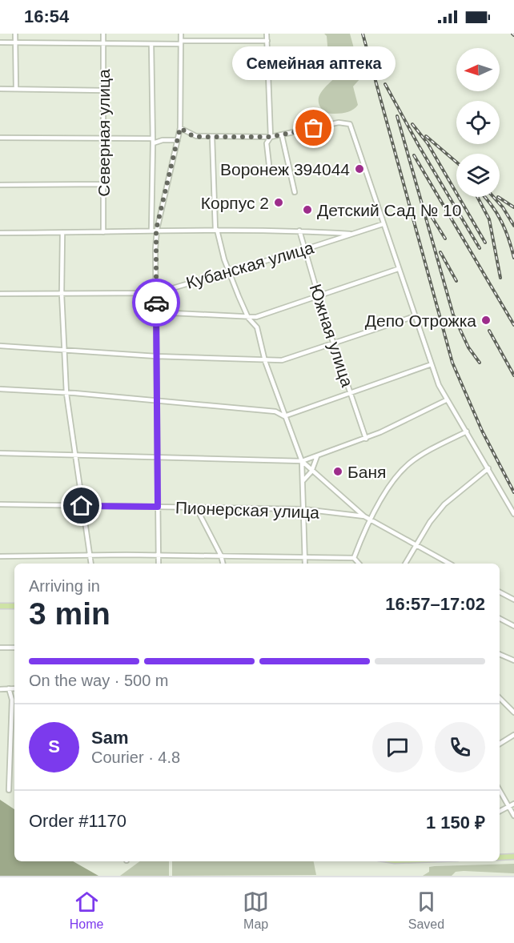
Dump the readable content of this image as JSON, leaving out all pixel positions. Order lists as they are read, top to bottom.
{
  "streets": {
    "street": [
      "Северная улица",
      "Кубанская улица",
      "Южная улица",
      "Пионерская улица"
    ]
  },
  "crossings": [
    ["Кубанская улица", "Южная улица"]
  ],
  "places": [
    "Семейная аптека",
    "Воронеж 394044",
    "Корпус 2",
    "Детский Сад № 10",
    "Депо Отрожка",
    "Баня"
  ],
  "north": "left",
  "page": {
    "status": "16:54",
    "bubble": "Семейная аптека",
    "heading": ["3 min", "Arriving in", "16:57–17:02"],
    "panel": [
      "Sam",
      "Courier · 4.8",
      "Order #1170",
      "1 150 ₽"
    ],
    "bar": "On the way · 500 m",
    "round": "S",
    "tabs": ["Home", "Map", "Saved"]
  }
}
